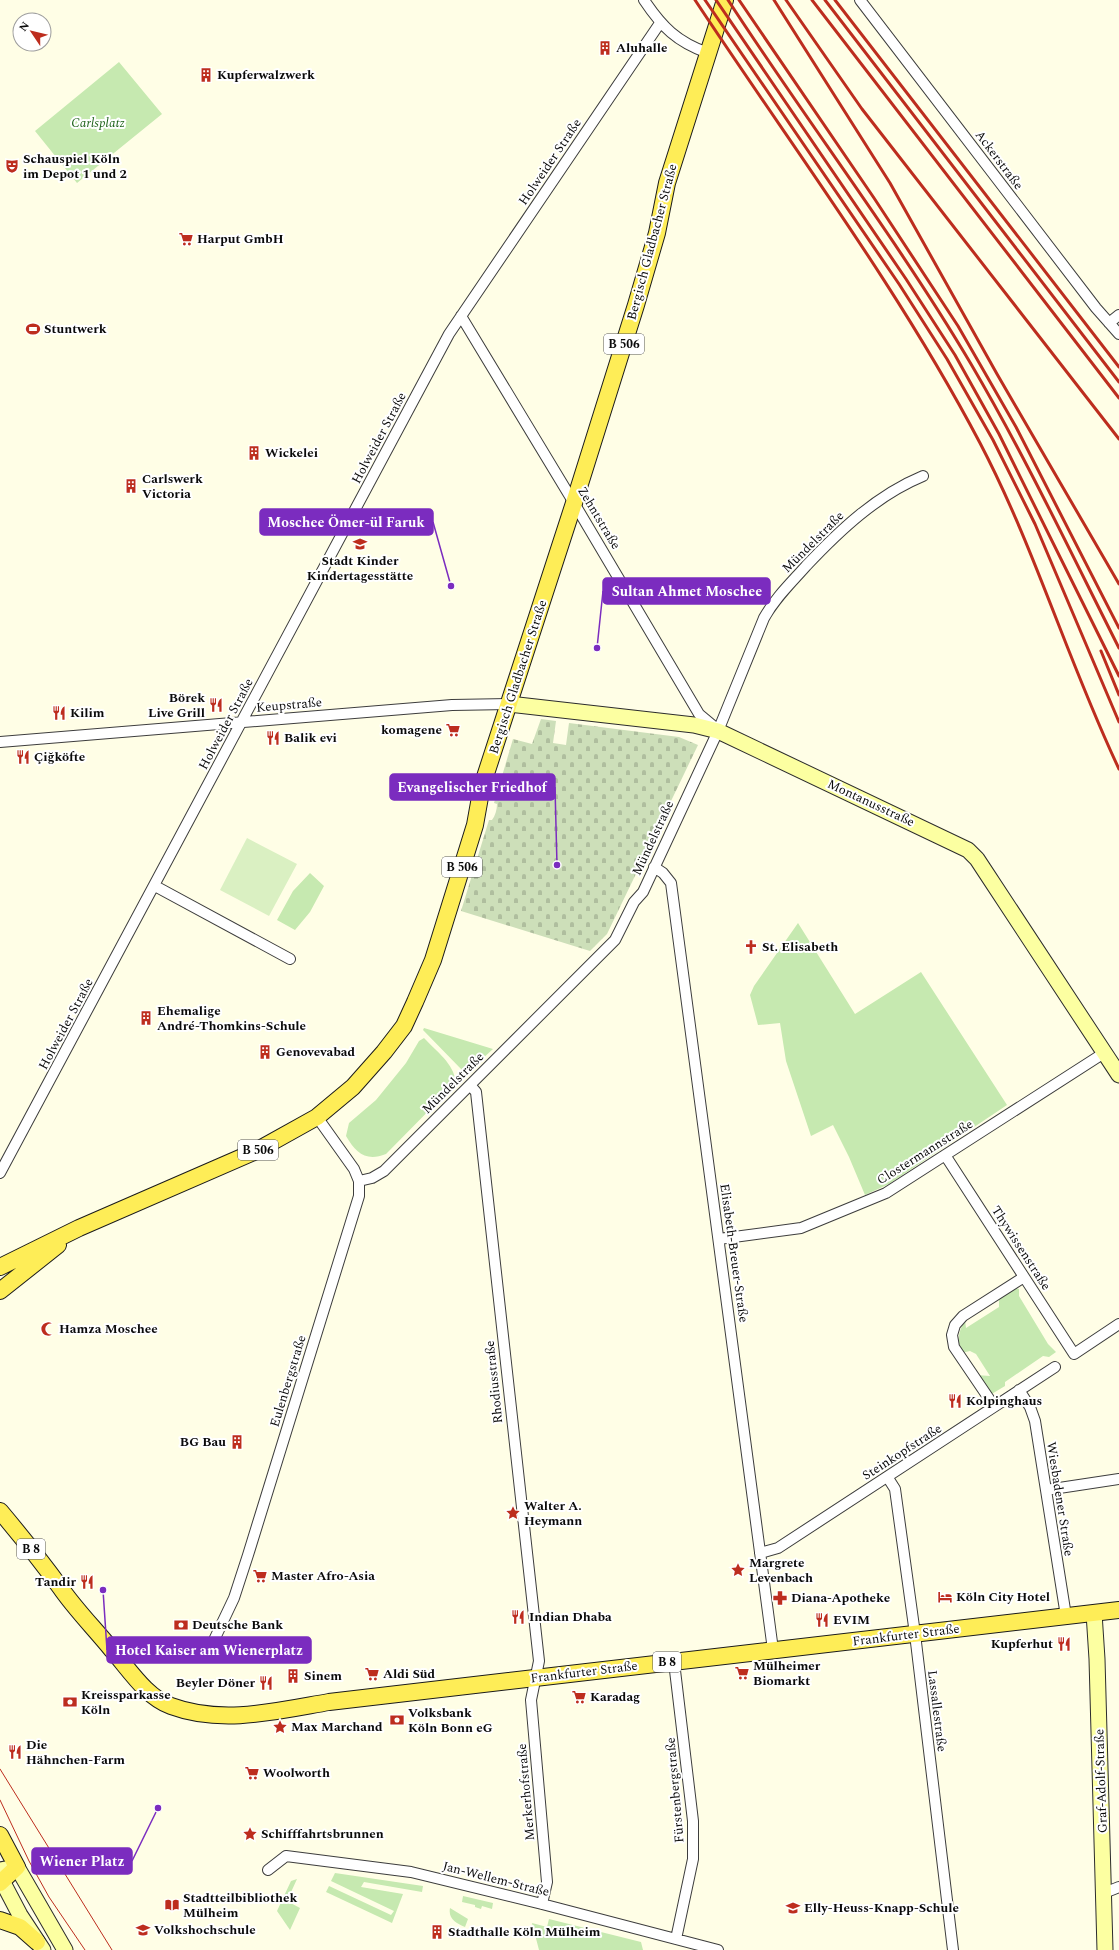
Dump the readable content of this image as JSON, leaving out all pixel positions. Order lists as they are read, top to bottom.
{
  "streets": {
    "main road": [
      "Bergisch Gladbacher Straße",
      "B 506",
      "B 8",
      "Frankfurter Straße"
    ],
    "street": [
      "Ackerstraße",
      "Holweider Straße",
      "Zehntstraße",
      "Mündelstraße",
      "Keupstraße",
      "Montanusstraße",
      "Clostermannstraße",
      "Thywissenstraße",
      "Elisabeth-Breuer-Straße",
      "Eulenbergstraße",
      "Rhodiusstraße",
      "Steinkopfstraße",
      "Wiesbadener Straße",
      "Lassallestraße",
      "Graf-Adolf-Straße",
      "Fürstenbergstraße",
      "Merkerhofstraße",
      "Jan-Wellem-Straße"
    ]
  },
  "crossings": [
    ["Holweider Straße", "Zehntstraße"],
    ["Holweider Straße", "Keupstraße"],
    ["Bergisch Gladbacher Straße", "Zehntstraße"],
    ["Bergisch Gladbacher Straße", "Keupstraße"],
    ["Bergisch Gladbacher Straße", "Montanusstraße"],
    ["Zehntstraße", "Mündelstraße"],
    ["Zehntstraße", "Montanusstraße"],
    ["Mündelstraße", "Montanusstraße"],
    ["Mündelstraße", "Elisabeth-Breuer-Straße"],
    ["Mündelstraße", "Eulenbergstraße"],
    ["Mündelstraße", "Rhodiusstraße"],
    ["Keupstraße", "Montanusstraße"],
    ["Montanusstraße", "Clostermannstraße"],
    ["Clostermannstraße", "Thywissenstraße"],
    ["Clostermannstraße", "Elisabeth-Breuer-Straße"],
    ["Elisabeth-Breuer-Straße", "Steinkopfstraße"],
    ["Elisabeth-Breuer-Straße", "Frankfurter Straße"],
    ["Rhodiusstraße", "Frankfurter Straße"],
    ["Rhodiusstraße", "Merkerhofstraße"],
    ["Steinkopfstraße", "Wiesbadener Straße"],
    ["Steinkopfstraße", "Lassallestraße"],
    ["Wiesbadener Straße", "Frankfurter Straße"],
    ["Frankfurter Straße", "Lassallestraße"],
    ["Frankfurter Straße", "Graf-Adolf-Straße"],
    ["Frankfurter Straße", "Fürstenbergstraße"],
    ["Frankfurter Straße", "Merkerhofstraße"],
    ["Fürstenbergstraße", "Jan-Wellem-Straße"],
    ["Merkerhofstraße", "Jan-Wellem-Straße"]
  ],
  "parks": ["Carlsplatz"],
  "places": {
    "building": [
      "Aluhalle",
      "Kupferwalzwerk",
      "Wickelei",
      "Carlswerk Victoria",
      "Ehemalige André-Thomkins-Schule",
      "Genovevabad",
      "BG Bau",
      "Sinem",
      "Stadthalle Köln Mülheim"
    ],
    "theatre": ["Schauspiel Köln im Depot 1 und 2"],
    "supermarket": [
      "Harput GmbH",
      "komagene",
      "Master Afro-Asia",
      "Mülheimer Biomarkt",
      "Aldi Süd",
      "Karadag",
      "Woolworth"
    ],
    "sports": ["Stuntwerk"],
    "school or university": ["Stadt Kinder Kindertagesstätte", "Elly-Heuss-Knapp-Schule", "Volkshochschule"],
    "other": [
      "Moschee Ömer-ül Faruk",
      "Sultan Ahmet Moschee",
      "Evangelischer Friedhof",
      "Hotel Kaiser am Wienerplatz",
      "Wiener Platz"
    ],
    "restaurant": [
      "Börek Live Grill",
      "Kilim",
      "Balik evi",
      "Çiğköfte",
      "Kolpinghaus",
      "Tandir",
      "Indian Dhaba",
      "EVIM",
      "Kupferhut",
      "Beyler Döner",
      "Die Hähnchen-Farm"
    ],
    "church": ["St. Elisabeth"],
    "mosque": ["Hamza Moschee"],
    "place": [
      "Walter A. Heymann",
      "Margrete Levenbach",
      "Max Marchand",
      "Schifffahrtsbrunnen"
    ],
    "hotel": ["Köln City Hotel"],
    "pharmacy": ["Diana-Apotheke"],
    "bank": ["Deutsche Bank", "Kreissparkasse Köln", "Volksbank Köln Bonn eG"],
    "library": ["Stadtteilbibliothek Mülheim"]
  },
  "north": "top left"
}
